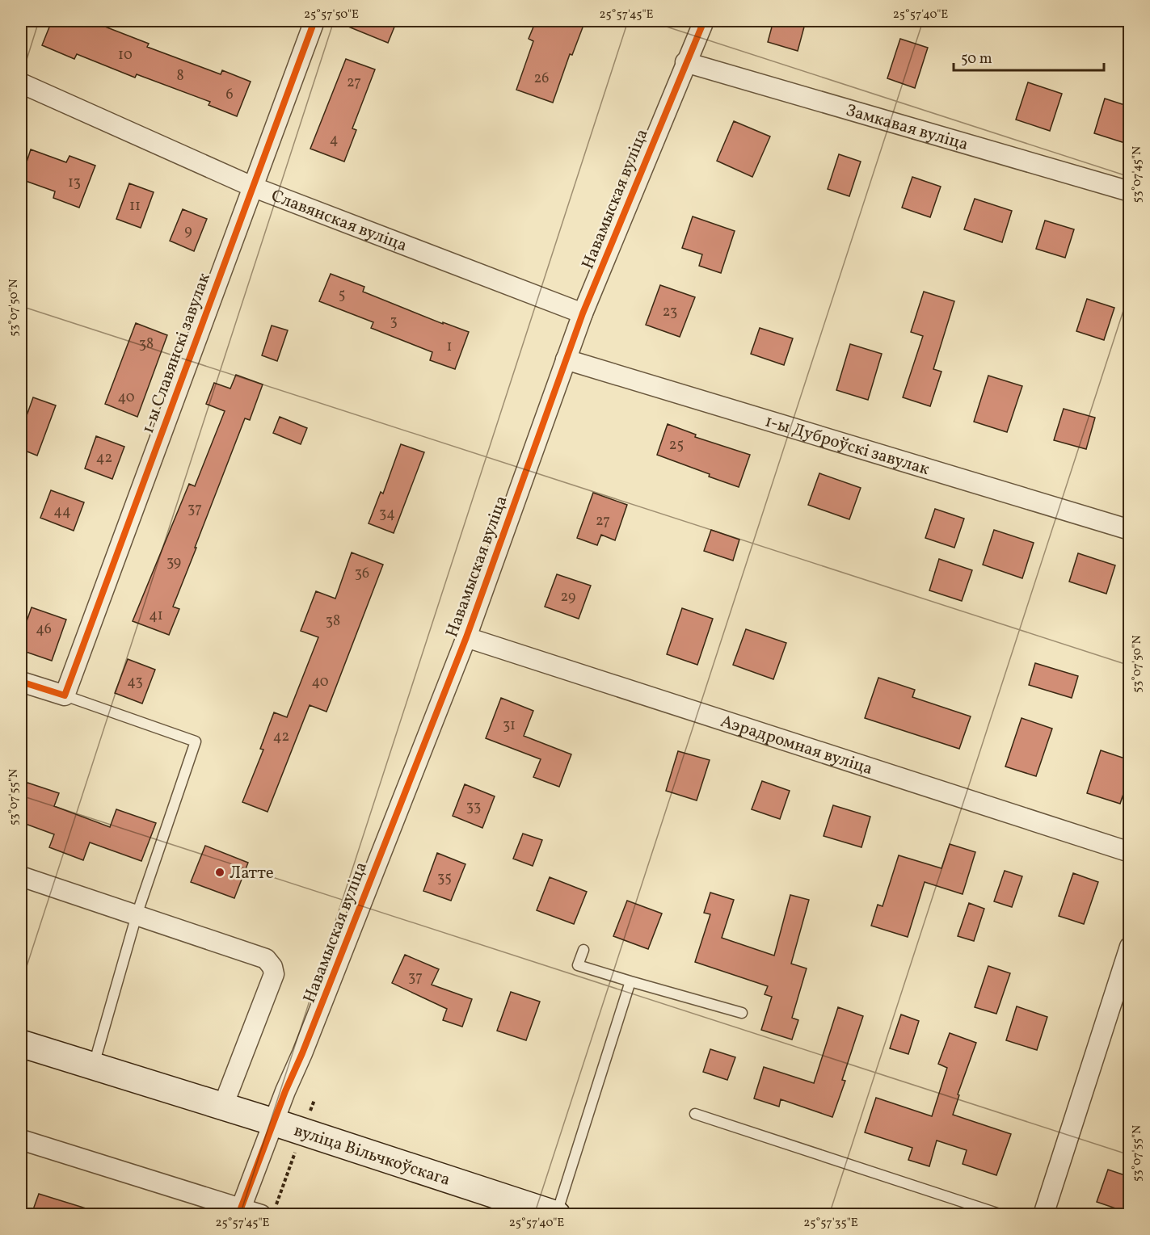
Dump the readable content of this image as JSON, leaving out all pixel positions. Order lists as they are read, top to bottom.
{
  "streets": {
    "main road": ["вуліца Вільчкоўскага"],
    "street": [
      "Замкавая вуліца",
      "Навамыская вуліца",
      "Славянская вуліца",
      "1-ы Славянскі завулак",
      "1-ы Дуброўскі завулак",
      "Аэрадромная вуліца"
    ]
  },
  "crossings": [
    ["Замкавая вуліца", "Навамыская вуліца"],
    ["Навамыская вуліца", "Славянская вуліца"],
    ["Навамыская вуліца", "1-ы Дуброўскі завулак"],
    ["Навамыская вуліца", "Аэрадромная вуліца"],
    ["Навамыская вуліца", "вуліца Вільчкоўскага"],
    ["Славянская вуліца", "1-ы Славянскі завулак"]
  ],
  "places": ["Латте"],
  "house_numbers": [
    "10",
    "8",
    "26",
    "27",
    "6",
    "4",
    "13",
    "11",
    "9",
    "5",
    "23",
    "3",
    "38",
    "1",
    "40",
    "25",
    "42",
    "37",
    "44",
    "34",
    "27",
    "39",
    "36",
    "29",
    "41",
    "38",
    "46",
    "43",
    "40",
    "31",
    "42",
    "33",
    "35",
    "37"
  ],
  "scale_bar": "50 m",
  "coordinates": [
    "25°57'50\"E",
    "25°57'45\"E",
    "25°57'40\"E",
    "53°07'45\"N",
    "53°07'50\"N",
    "53°07'55\"N",
    "25°57'35\"E"
  ]
}
